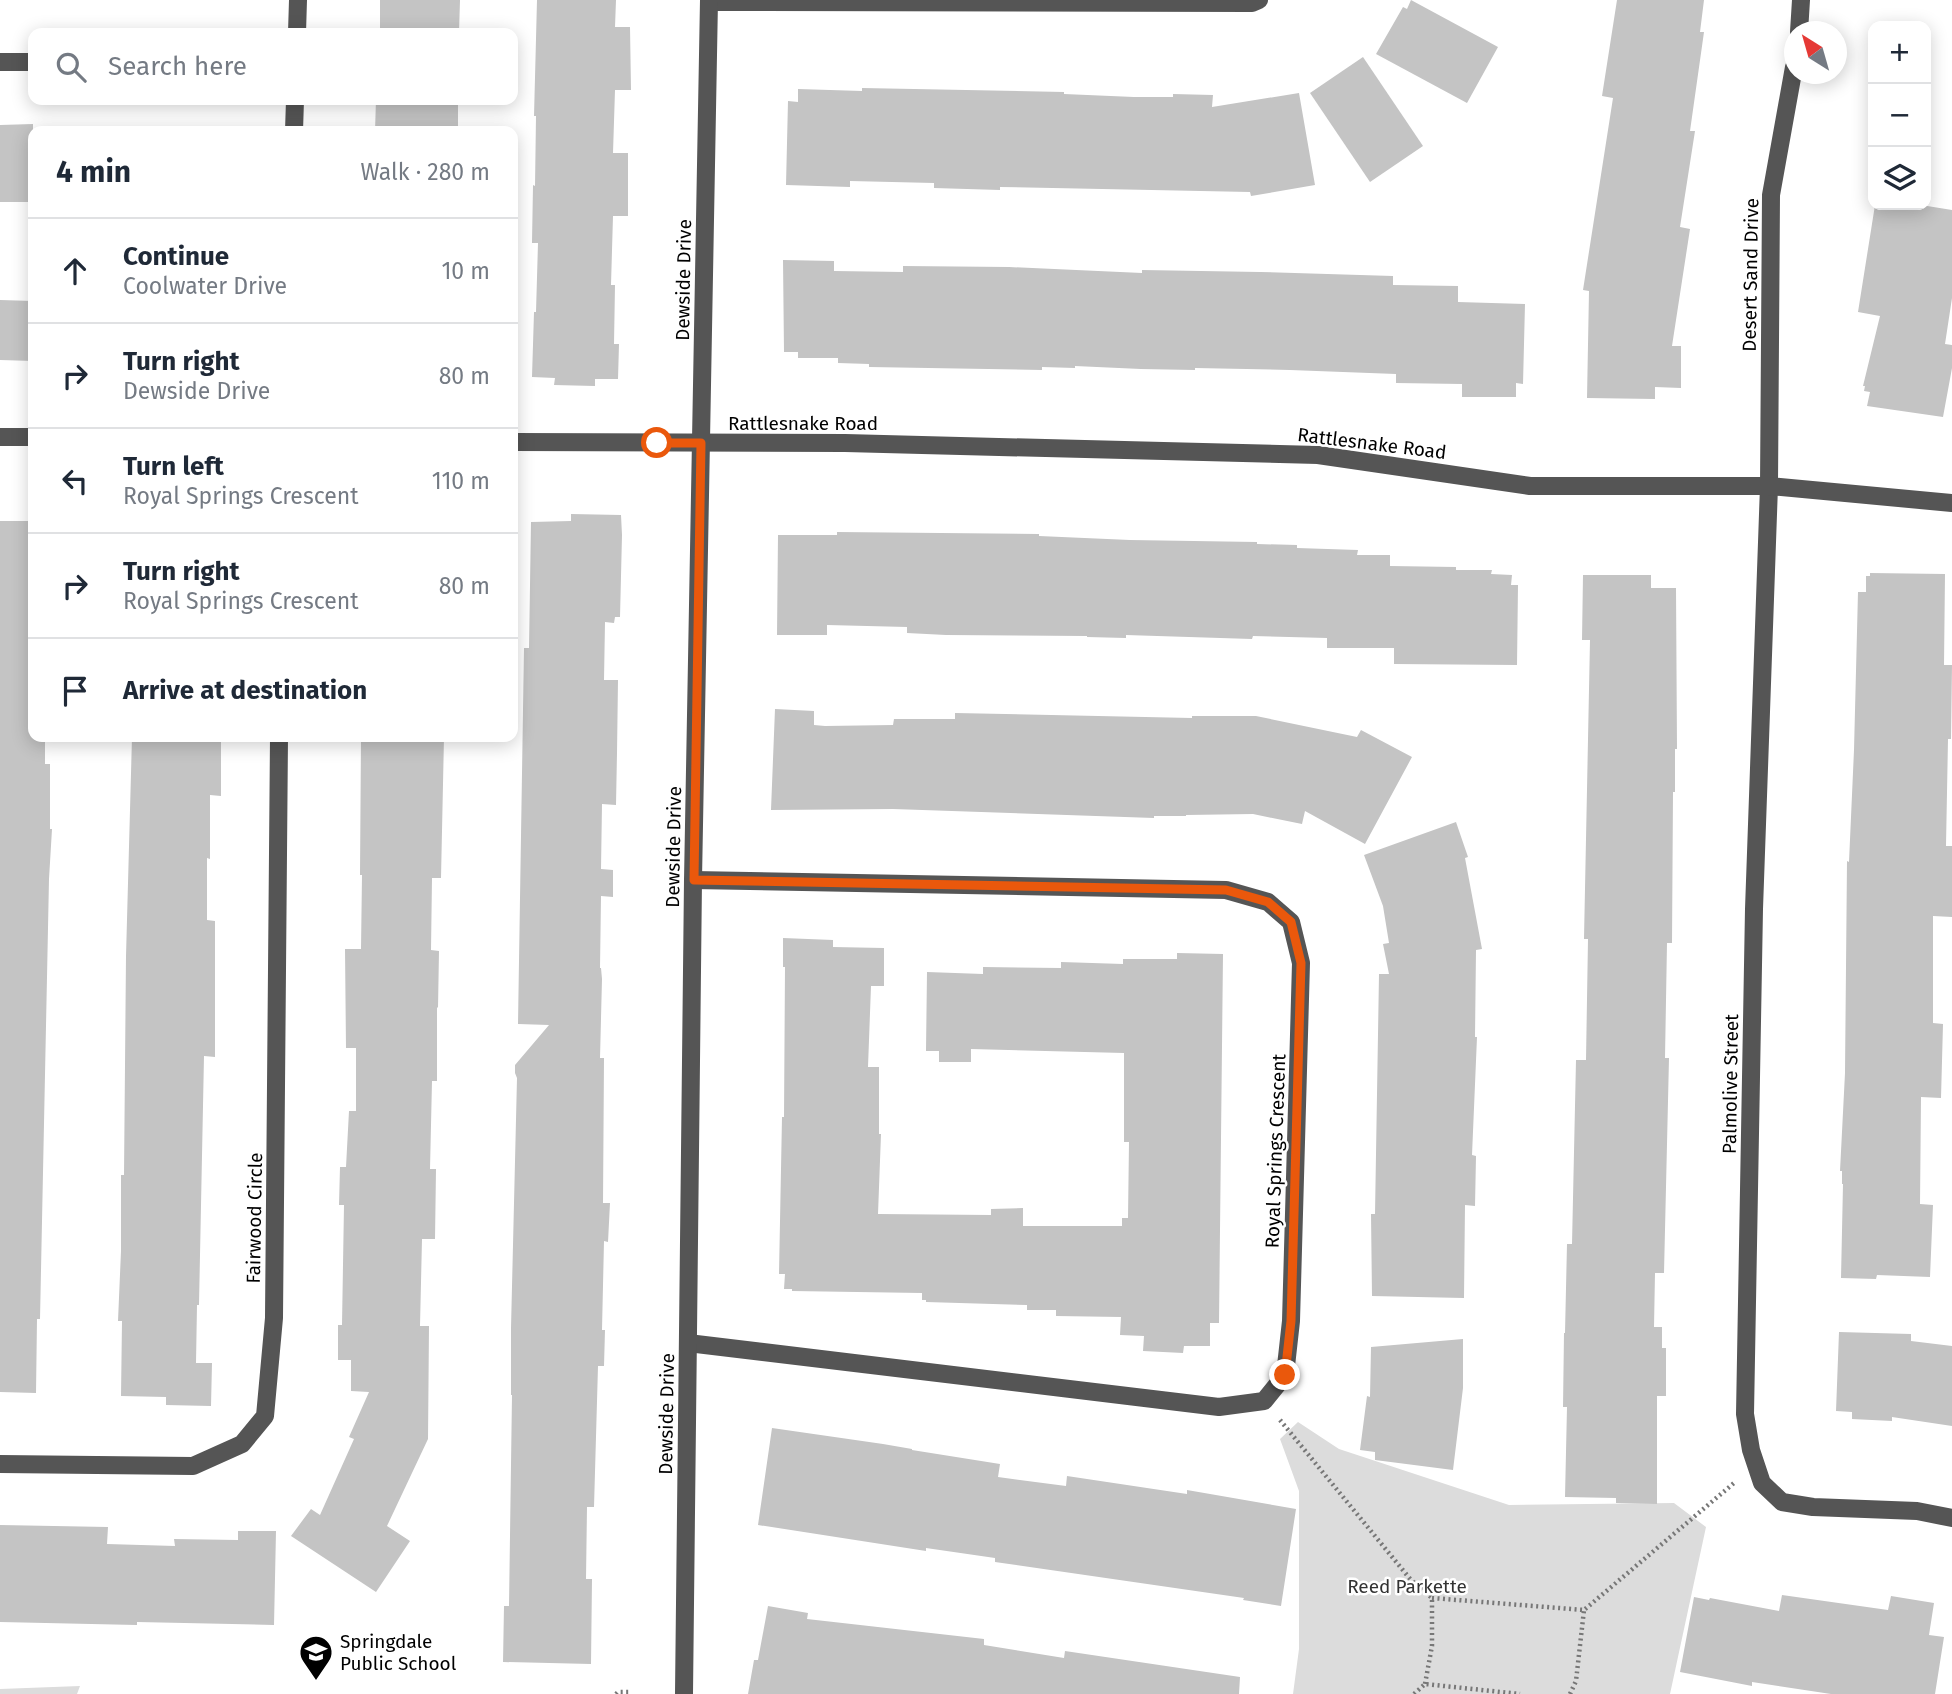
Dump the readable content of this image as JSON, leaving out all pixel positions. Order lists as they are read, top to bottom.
{
  "streets": {
    "street": [
      "Desert Sand Drive",
      "Dewside Drive",
      "Rattlesnake Road",
      "Palmolive Street",
      "Royal Springs Crescent",
      "Fairwood Circle"
    ]
  },
  "crossings": [
    ["Desert Sand Drive", "Rattlesnake Road"],
    ["Desert Sand Drive", "Palmolive Street"],
    ["Dewside Drive", "Rattlesnake Road"],
    ["Dewside Drive", "Royal Springs Crescent"],
    ["Rattlesnake Road", "Palmolive Street"]
  ],
  "parks": ["Reed Parkette"],
  "places": {
    "school or university": ["Springdale Public School"]
  },
  "north": "top left",
  "page": {
    "map_buttons": ["+", "−"],
    "search": "Search here",
    "heading": ["4 min", "Walk · 280 m"],
    "list": [
      ["Continue", "Coolwater Drive", "10 m"],
      ["Turn right", "Dewside Drive", "80 m"],
      ["Turn left", "Royal Springs Crescent", "110 m"],
      ["Turn right", "Royal Springs Crescent", "80 m"],
      "Arrive at destination"
    ]
  }
}
